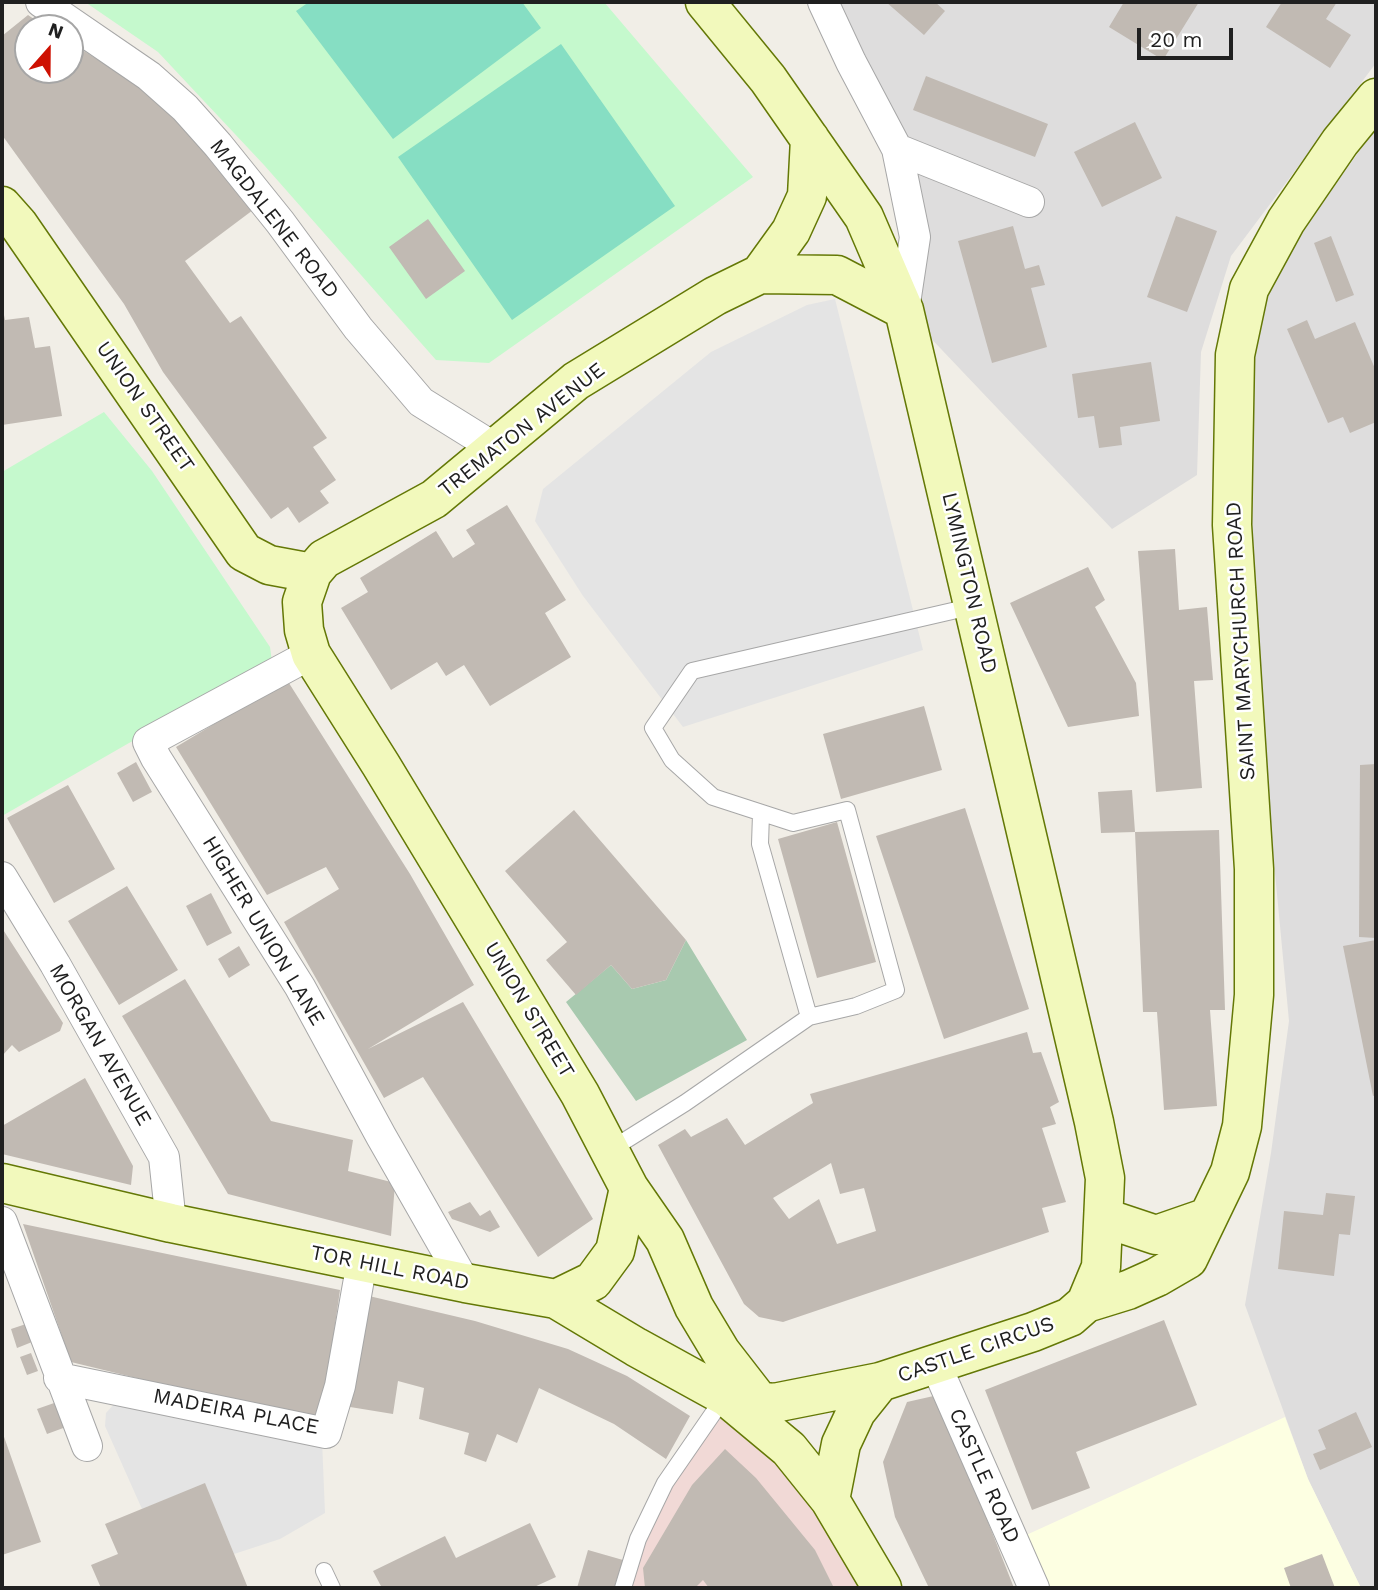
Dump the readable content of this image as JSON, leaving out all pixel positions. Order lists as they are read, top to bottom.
{
  "streets": {
    "street": [
      "MAGDALENE ROAD",
      "UNION STREET",
      "TREMATON AVENUE",
      "LYMINGTON ROAD",
      "SAINT MARYCHURCH ROAD",
      "HIGHER UNION LANE",
      "MORGAN AVENUE",
      "TOR HILL ROAD",
      "CASTLE CIRCUS",
      "MADEIRA PLACE",
      "CASTLE ROAD"
    ]
  },
  "crossings": [
    ["MAGDALENE ROAD", "TREMATON AVENUE"],
    ["UNION STREET", "TREMATON AVENUE"],
    ["UNION STREET", "HIGHER UNION LANE"],
    ["UNION STREET", "TOR HILL ROAD"],
    ["UNION STREET", "CASTLE CIRCUS"],
    ["TREMATON AVENUE", "LYMINGTON ROAD"],
    ["SAINT MARYCHURCH ROAD", "CASTLE CIRCUS"],
    ["HIGHER UNION LANE", "TOR HILL ROAD"],
    ["MORGAN AVENUE", "TOR HILL ROAD"],
    ["TOR HILL ROAD", "CASTLE CIRCUS"],
    ["TOR HILL ROAD", "MADEIRA PLACE"],
    ["CASTLE CIRCUS", "CASTLE ROAD"]
  ],
  "scale_bar": "20 m",
  "north": "top"
}
